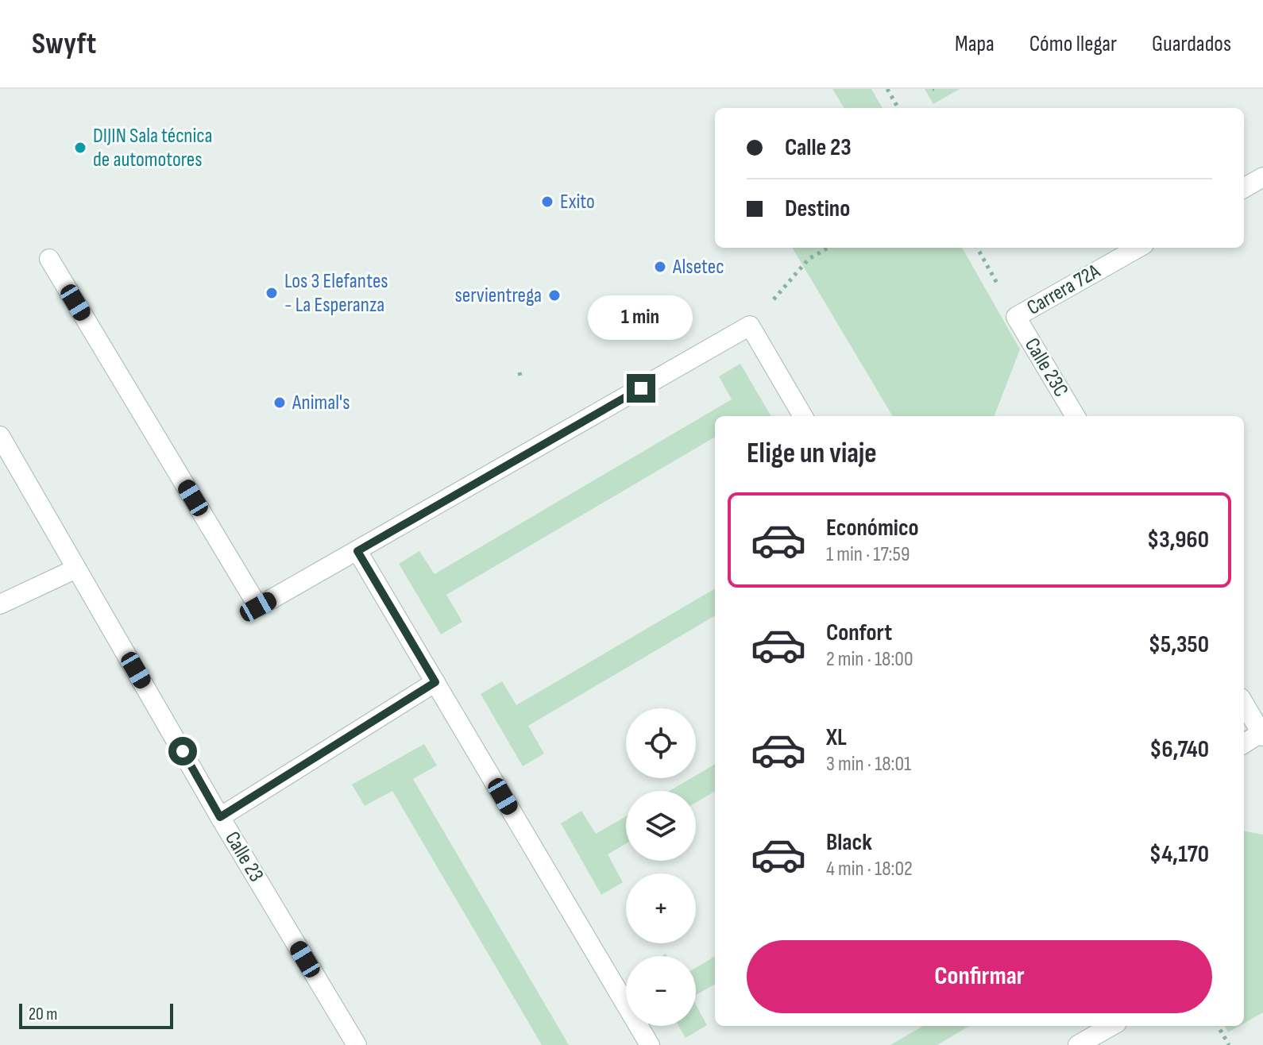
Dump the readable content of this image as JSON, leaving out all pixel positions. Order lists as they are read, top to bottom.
{
  "streets": {
    "street": ["Carrera 72A", "Calle 23C", "Calle 23"]
  },
  "crossings": [
    ["Carrera 72A", "Calle 23C"]
  ],
  "places": [
    "DIJIN Sala técnica de automotores",
    "Exito",
    "Alsetec",
    "Los 3 Elefantes - La Esperanza",
    "servientrega",
    "Animal's"
  ],
  "scale_bar": "20 m",
  "page": {
    "header": "Swyft",
    "nav": ["Mapa", "Cómo llegar", "Guardados"],
    "banner": ["Calle 23", "Destino"],
    "bubble": "1 min",
    "heading": "Elige un viaje",
    "list": [
      {
        "name": "Económico",
        "note": "1 min · 17:59",
        "value": "$3,960"
      },
      {
        "name": "Confort",
        "note": "2 min · 18:00",
        "value": "$5,350"
      },
      {
        "name": "XL",
        "note": "3 min · 18:01",
        "value": "$6,740"
      },
      {
        "name": "Black",
        "note": "4 min · 18:02",
        "value": "$4,170"
      }
    ],
    "map_buttons": ["+", "−"],
    "buttons": "Confirmar",
    "scale": "20 m"
  }
}
